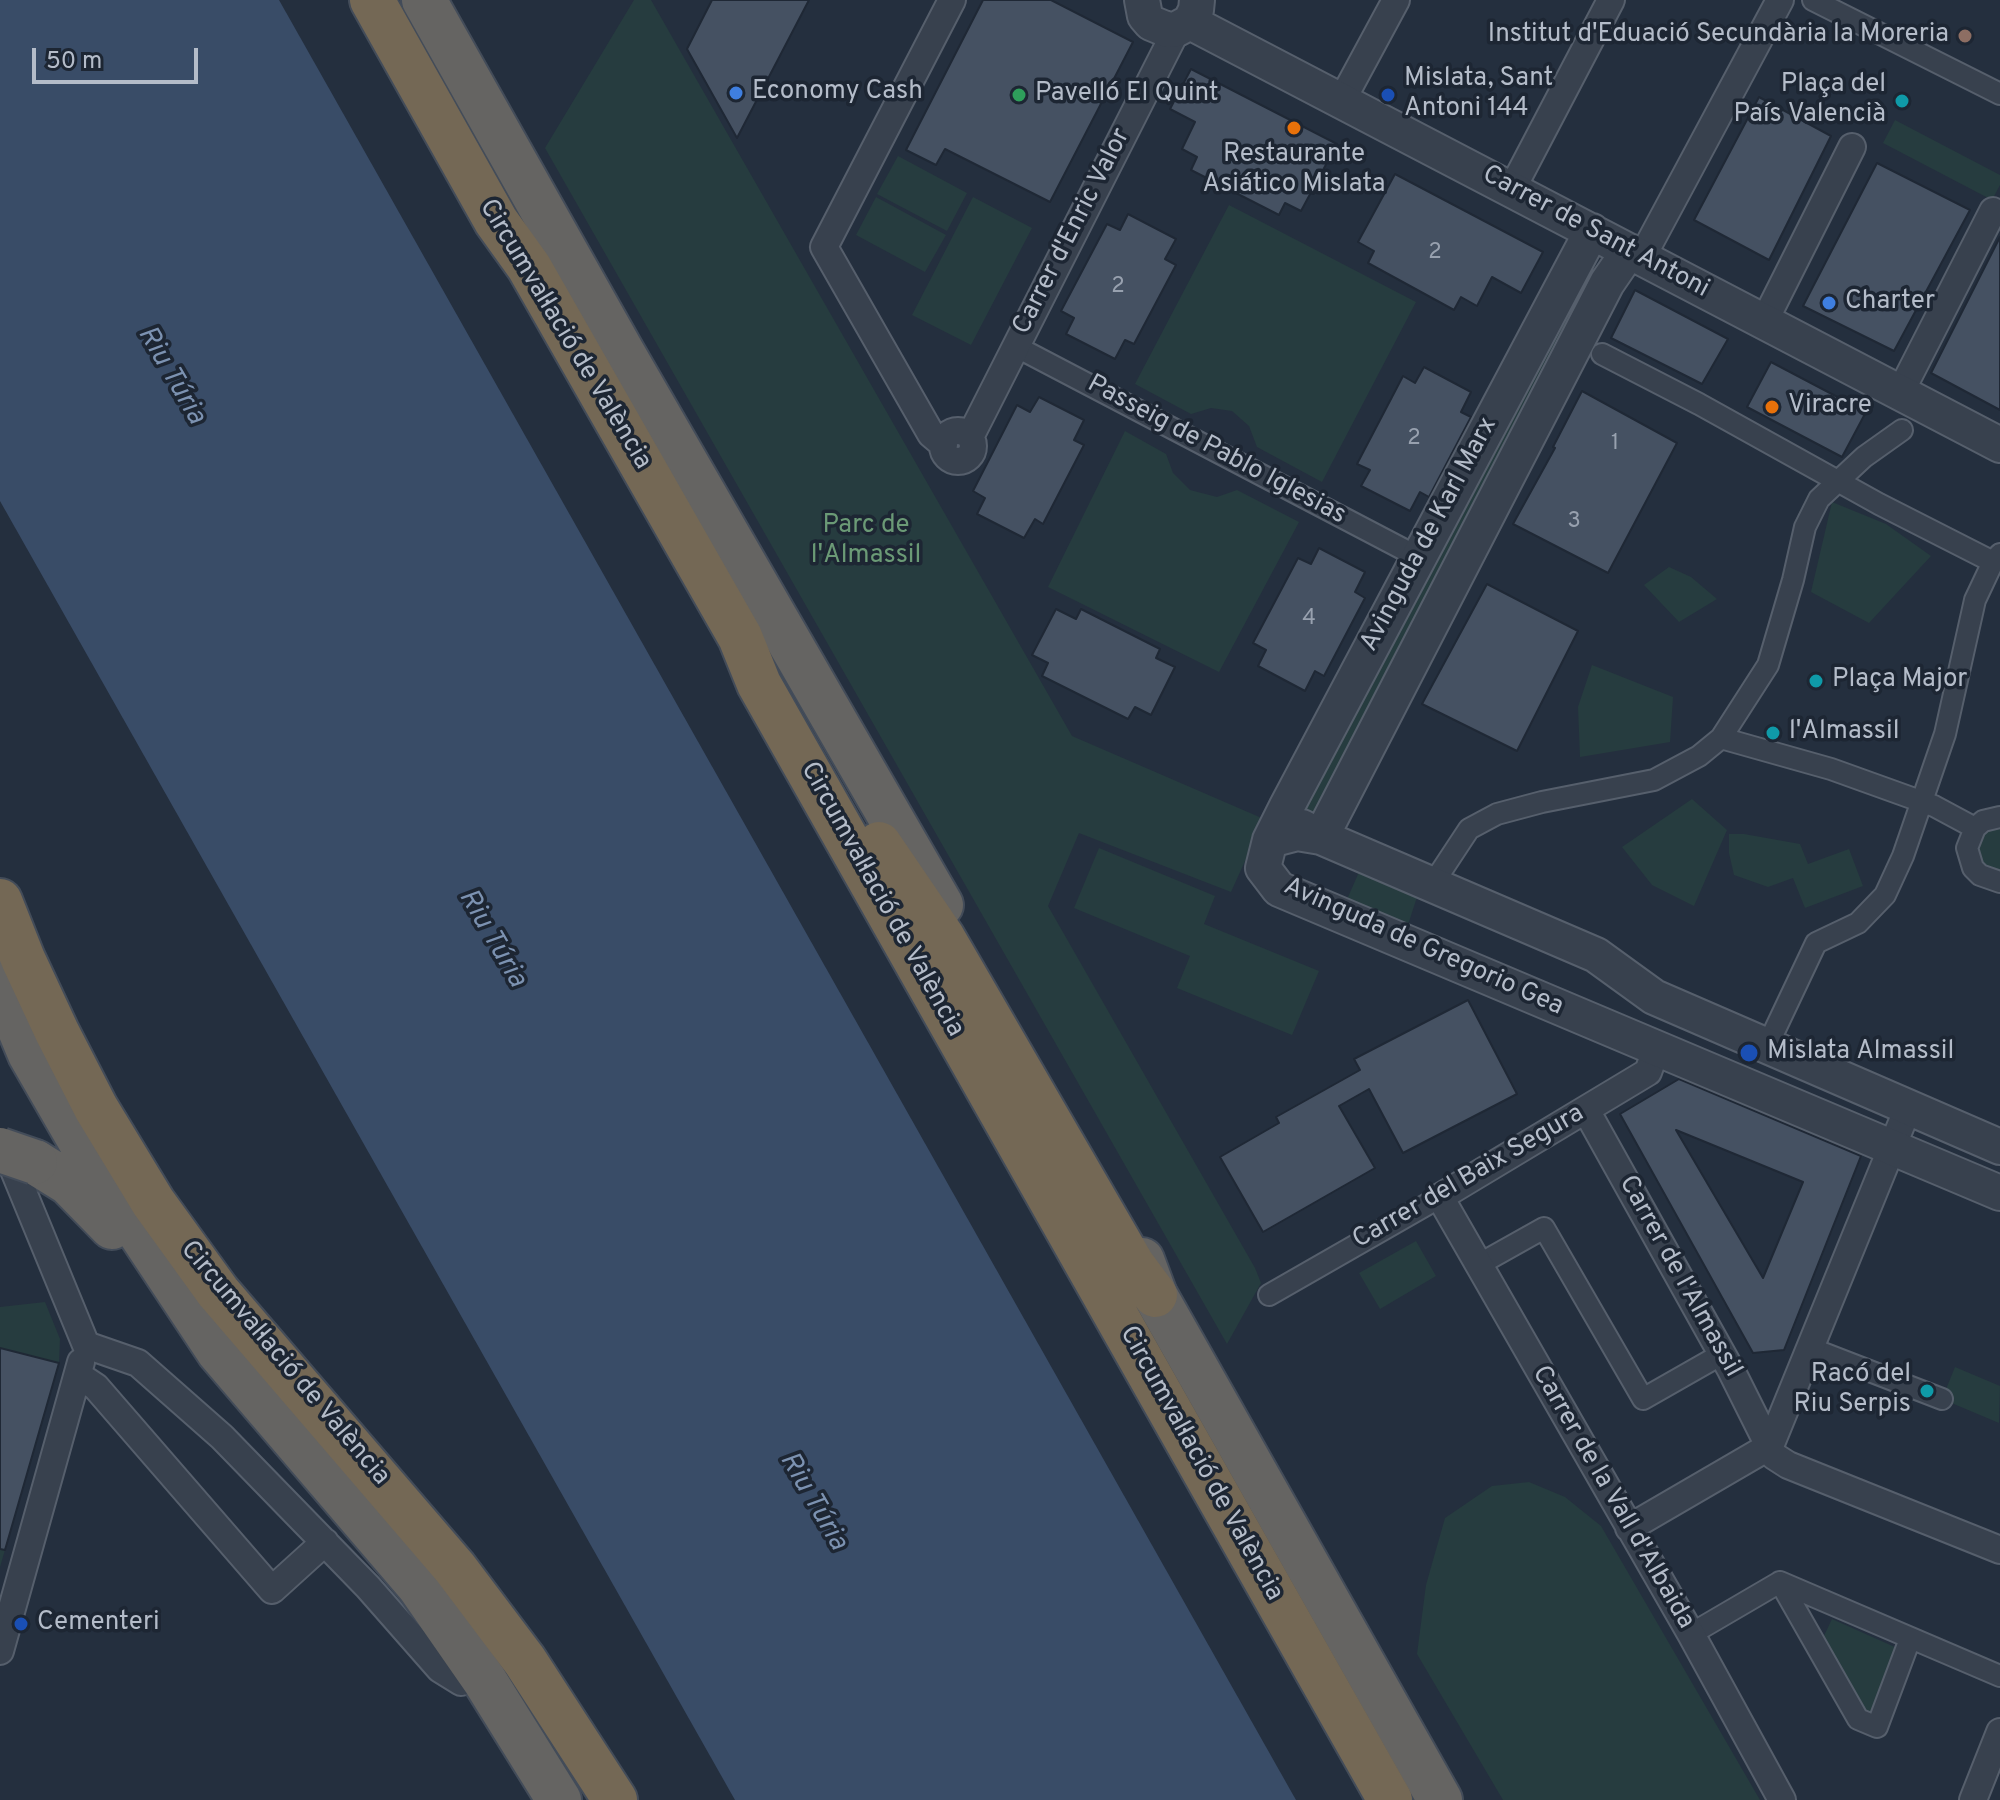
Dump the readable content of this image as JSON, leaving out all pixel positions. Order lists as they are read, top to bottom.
{
  "streets": {
    "highway": ["Circumval·lació de València"],
    "street": [
      "Carrer d'Enric Valor",
      "Carrer de Sant Antoni",
      "Passeig de Pablo Iglesias",
      "Avinguda de Karl Marx",
      "Avinguda de Gregorio Gea",
      "Carrer del Baix Segura",
      "Carrer de l'Almassil",
      "Carrer de la Vall d'Albaida"
    ]
  },
  "crossings": [
    ["Carrer d'Enric Valor", "Carrer de Sant Antoni"],
    ["Carrer d'Enric Valor", "Passeig de Pablo Iglesias"],
    ["Carrer de Sant Antoni", "Avinguda de Karl Marx"],
    ["Passeig de Pablo Iglesias", "Avinguda de Karl Marx"],
    ["Avinguda de Karl Marx", "Avinguda de Gregorio Gea"],
    ["Avinguda de Gregorio Gea", "Carrer del Baix Segura"],
    ["Carrer del Baix Segura", "Carrer de l'Almassil"],
    ["Carrer del Baix Segura", "Carrer de la Vall d'Albaida"]
  ],
  "water": ["Riu Túria"],
  "parks": ["Parc de l'Almassil"],
  "places": [
    "Institut d'Eduació Secundària la Moreria",
    "Economy Cash",
    "Pavelló El Quint",
    "Mislata, Sant Antoni 144",
    "Plaça del País Valencià",
    "Restaurante Asiático Mislata",
    "Charter",
    "Viracre",
    "Plaça Major",
    "l'Almassil",
    "Mislata Almassil",
    "Racó del Riu Serpis",
    "Cementeri"
  ],
  "house_numbers": [
    "2",
    "2",
    "2",
    "1",
    "3",
    "4"
  ],
  "scale_bar": "50 m"
}
